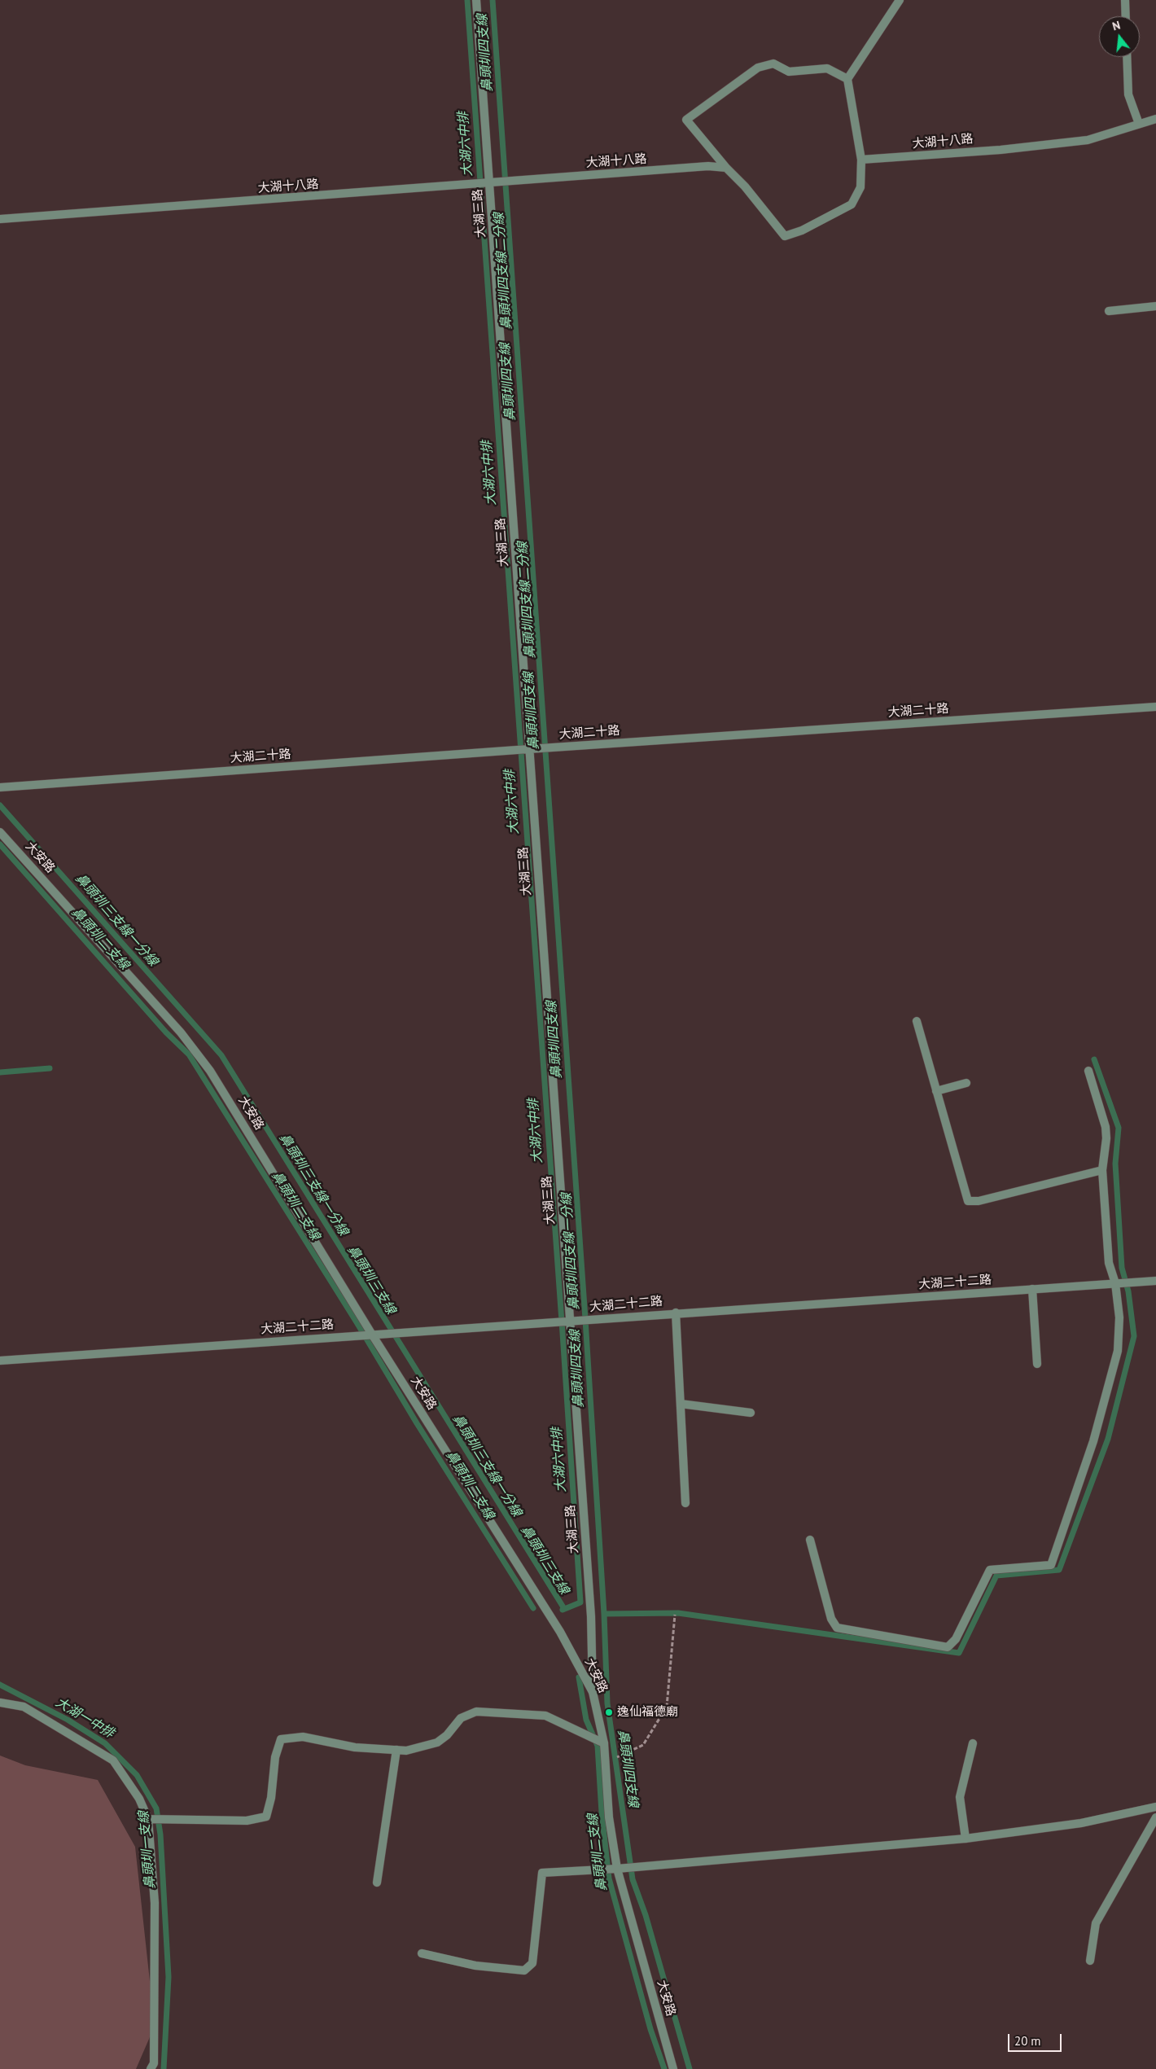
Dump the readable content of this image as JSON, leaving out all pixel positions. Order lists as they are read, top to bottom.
{
  "streets": {
    "street": [
      "大湖十八路",
      "大湖三路",
      "大湖二十路",
      "大安路",
      "大湖二十二路"
    ]
  },
  "crossings": [
    ["大湖十八路", "大湖三路"],
    ["大湖三路", "大湖二十路"],
    ["大湖三路", "大安路"],
    ["大湖三路", "大湖二十二路"],
    ["大安路", "大湖二十二路"]
  ],
  "water": [
    "鼻頭圳四支線",
    "大湖六中排",
    "鼻頭圳四支線二分線",
    "鼻頭圳三支線一分線",
    "鼻頭圳二支線",
    "鼻頭圳四支線一分線",
    "鼻頭圳三支線",
    "大湖一中排",
    "鼻頭圳一支線"
  ],
  "places": ["逸仙福德廟"],
  "scale_bar": "20 m",
  "north": "top"
}
